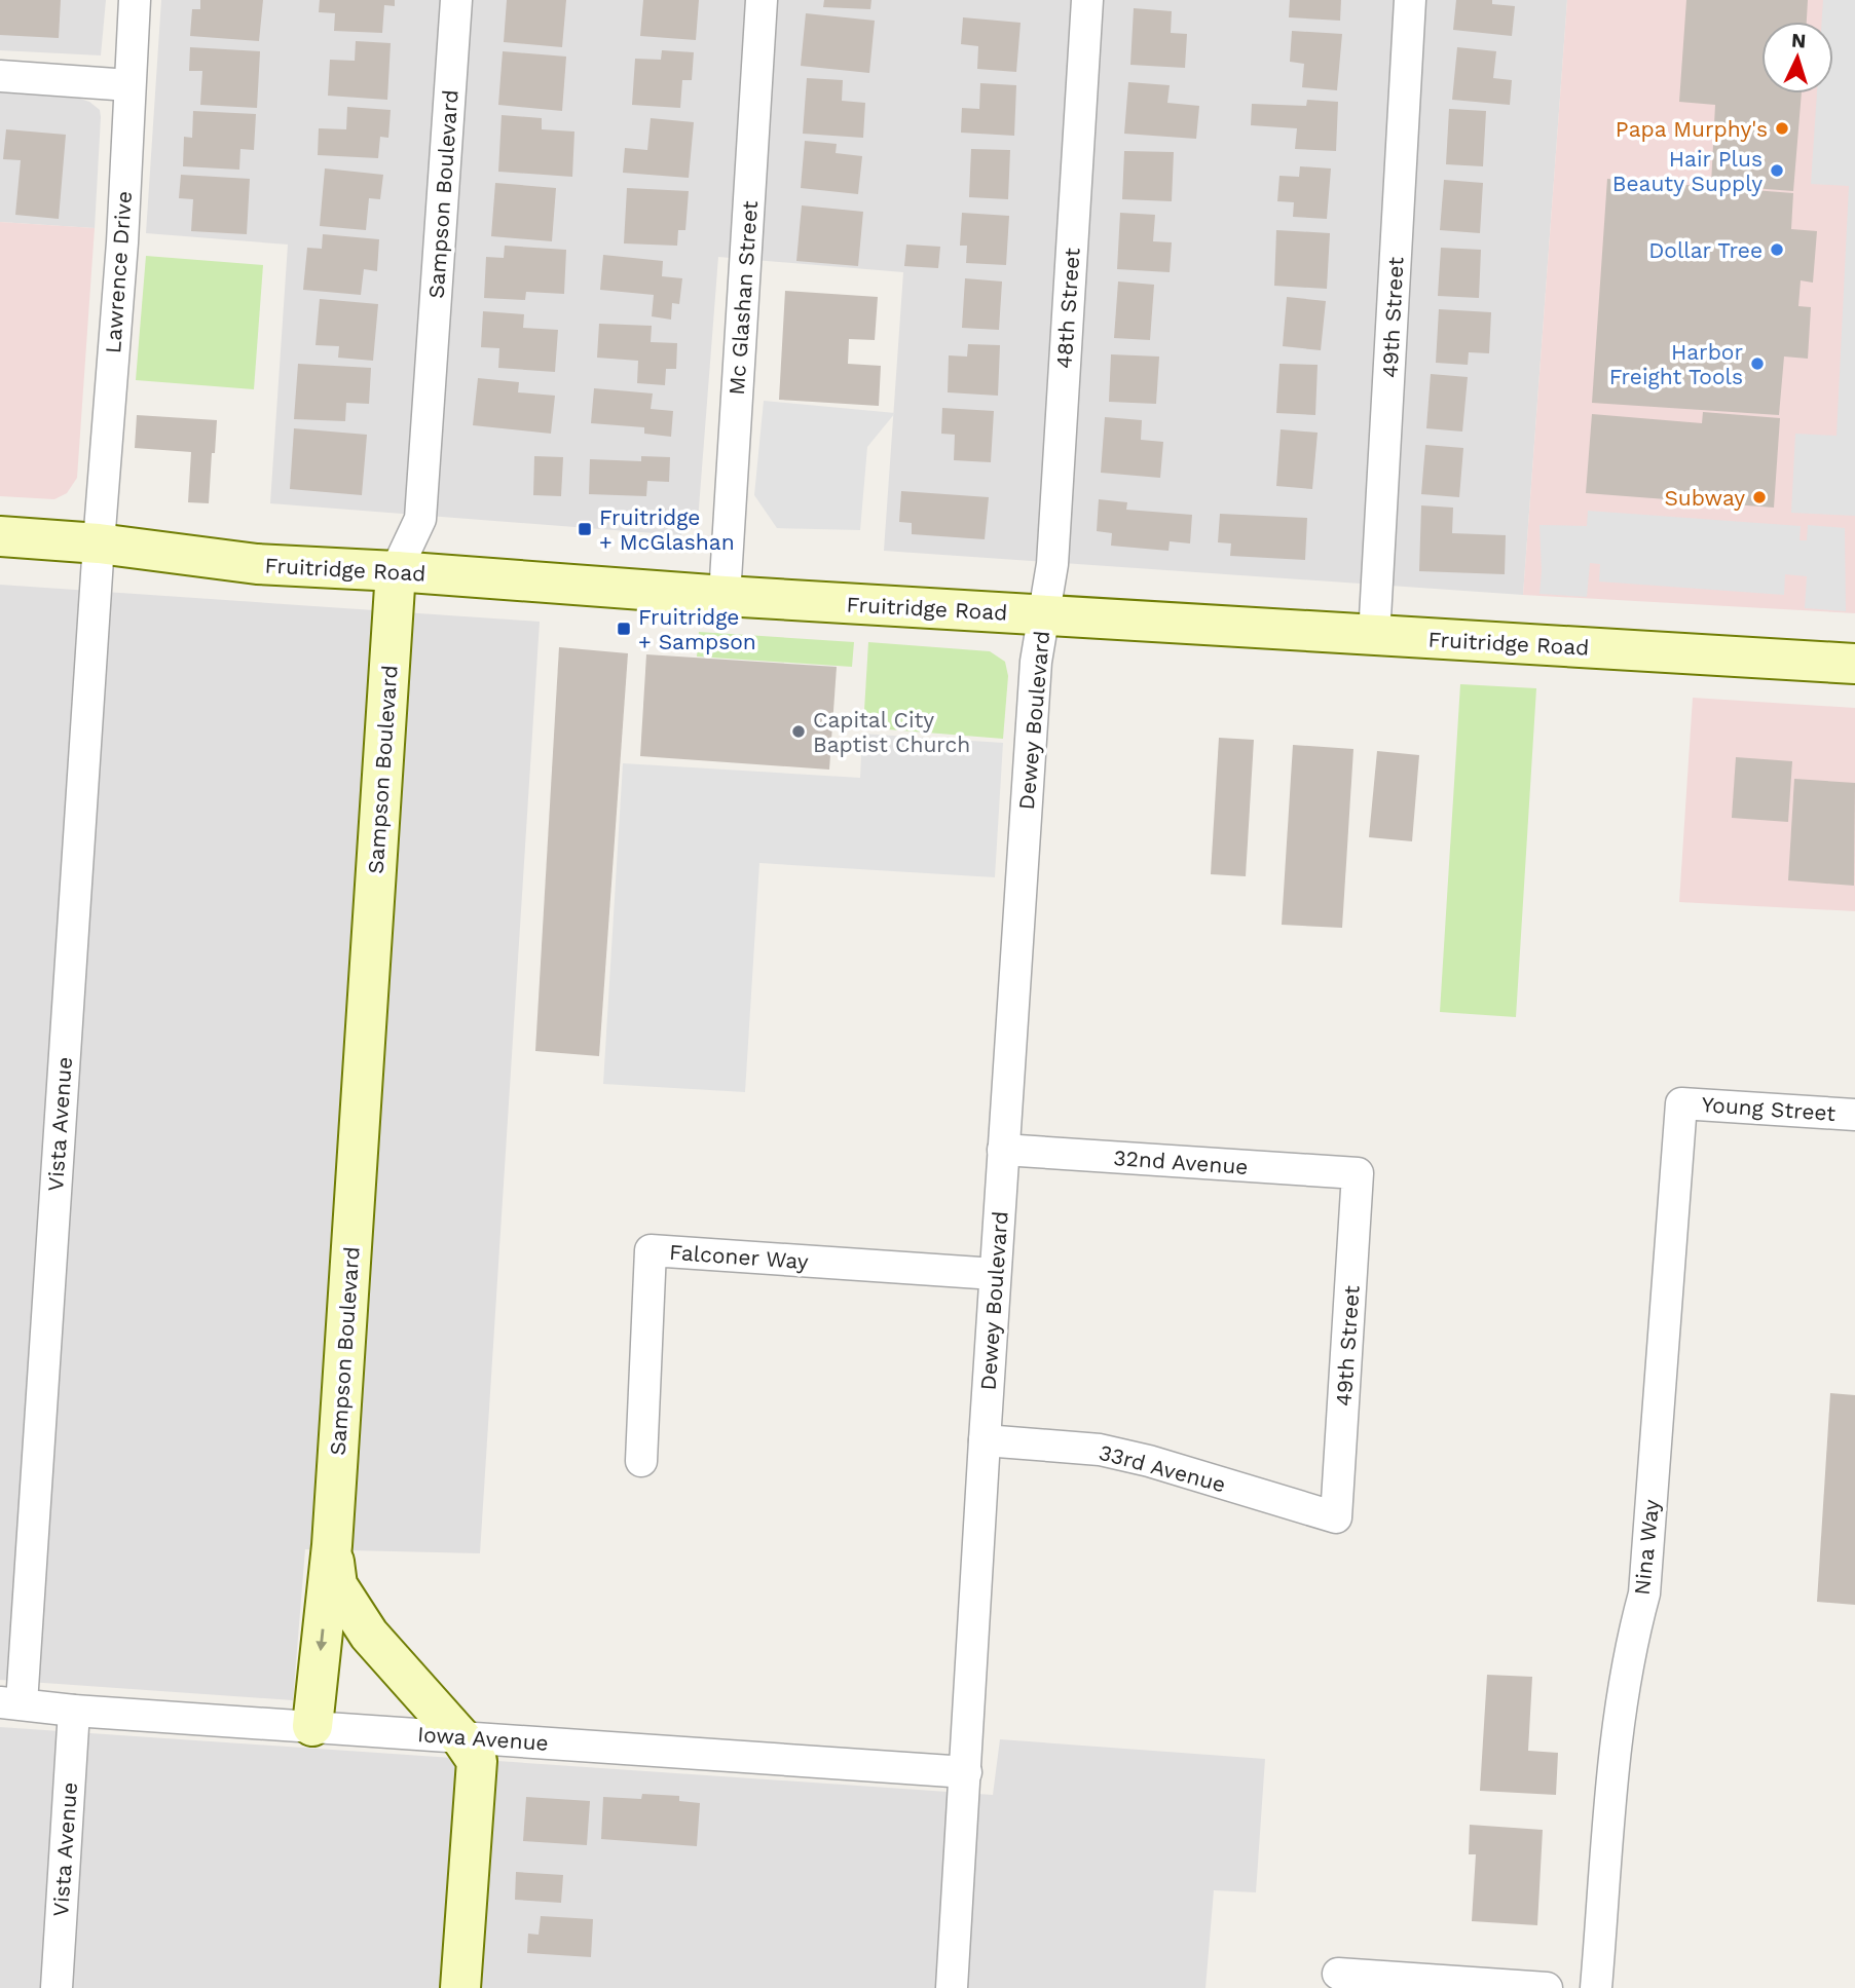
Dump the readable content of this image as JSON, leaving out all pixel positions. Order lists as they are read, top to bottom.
{
  "streets": {
    "main road": ["Sampson Boulevard", "Fruitridge Road"],
    "street": [
      "Lawrence Drive",
      "Mc Glashan Street",
      "48th Street",
      "49th Street",
      "Dewey Boulevard",
      "Young Street",
      "Vista Avenue",
      "32nd Avenue",
      "Falconer Way",
      "33rd Avenue",
      "Nina Way",
      "Iowa Avenue"
    ]
  },
  "crossings": [
    ["Sampson Boulevard", "Fruitridge Road"],
    ["Sampson Boulevard", "Iowa Avenue"],
    ["Lawrence Drive", "Fruitridge Road"],
    ["Lawrence Drive", "Vista Avenue"],
    ["Mc Glashan Street", "Fruitridge Road"],
    ["48th Street", "Fruitridge Road"],
    ["48th Street", "Dewey Boulevard"],
    ["49th Street", "Fruitridge Road"],
    ["49th Street", "32nd Avenue"],
    ["49th Street", "33rd Avenue"],
    ["Fruitridge Road", "Dewey Boulevard"],
    ["Fruitridge Road", "Vista Avenue"],
    ["Dewey Boulevard", "32nd Avenue"],
    ["Dewey Boulevard", "Falconer Way"],
    ["Dewey Boulevard", "33rd Avenue"],
    ["Dewey Boulevard", "Iowa Avenue"],
    ["Young Street", "Nina Way"],
    ["Vista Avenue", "Iowa Avenue"]
  ],
  "places": {
    "other": [
      "Papa Murphy's",
      "Hair Plus Beauty Supply",
      "Dollar Tree",
      "Harbor Freight Tools",
      "Subway",
      "Capital City Baptist Church"
    ],
    "transit": ["Fruitridge + McGlashan", "Fruitridge + Sampson"]
  },
  "north": "top"
}
